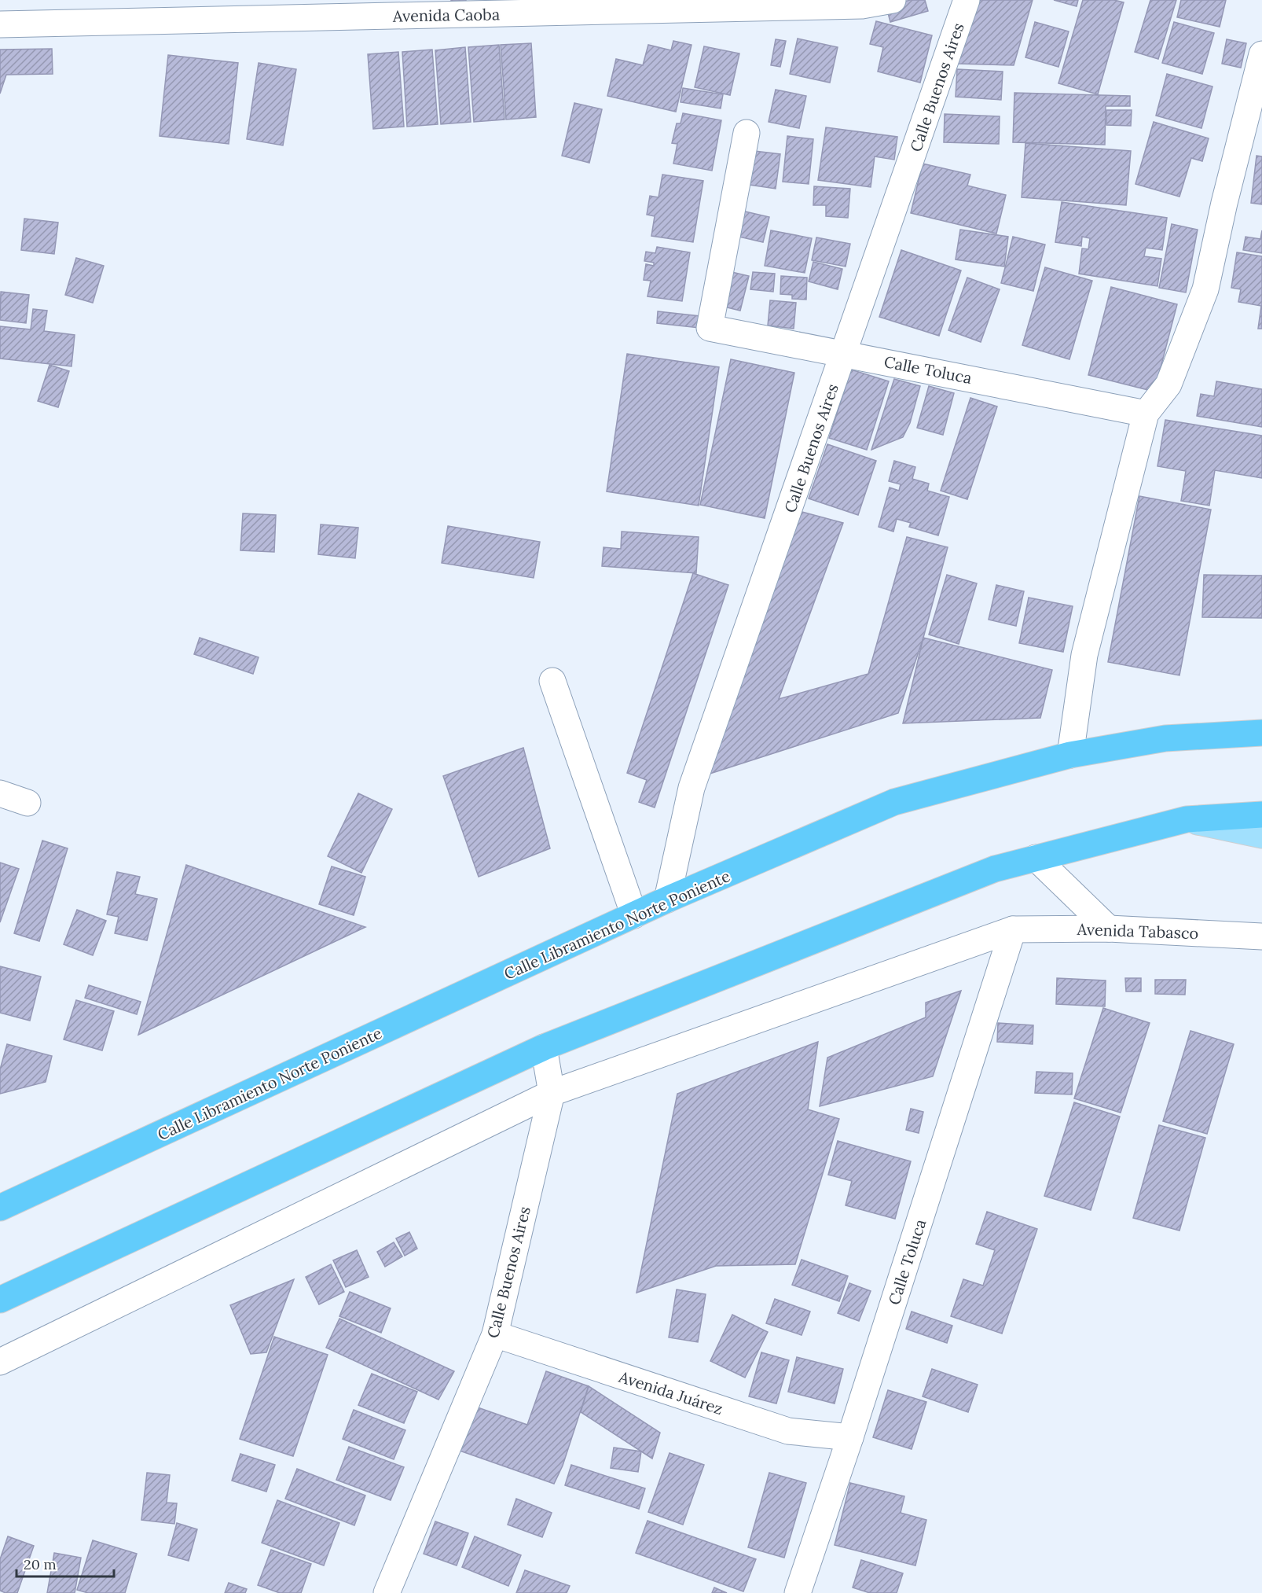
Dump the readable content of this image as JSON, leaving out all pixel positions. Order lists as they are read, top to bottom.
{
  "streets": {
    "highway": ["Calle Libramiento Norte Poniente"],
    "street": [
      "Avenida Caoba",
      "Calle Buenos Aires",
      "Calle Toluca",
      "Avenida Tabasco",
      "Avenida Juárez"
    ]
  },
  "crossings": [
    ["Calle Buenos Aires", "Calle Toluca"],
    ["Calle Buenos Aires", "Calle Libramiento Norte Poniente"],
    ["Calle Buenos Aires", "Avenida Tabasco"],
    ["Calle Buenos Aires", "Avenida Juárez"],
    ["Calle Toluca", "Avenida Tabasco"],
    ["Calle Toluca", "Avenida Juárez"]
  ],
  "scale_bar": "20 m"
}
